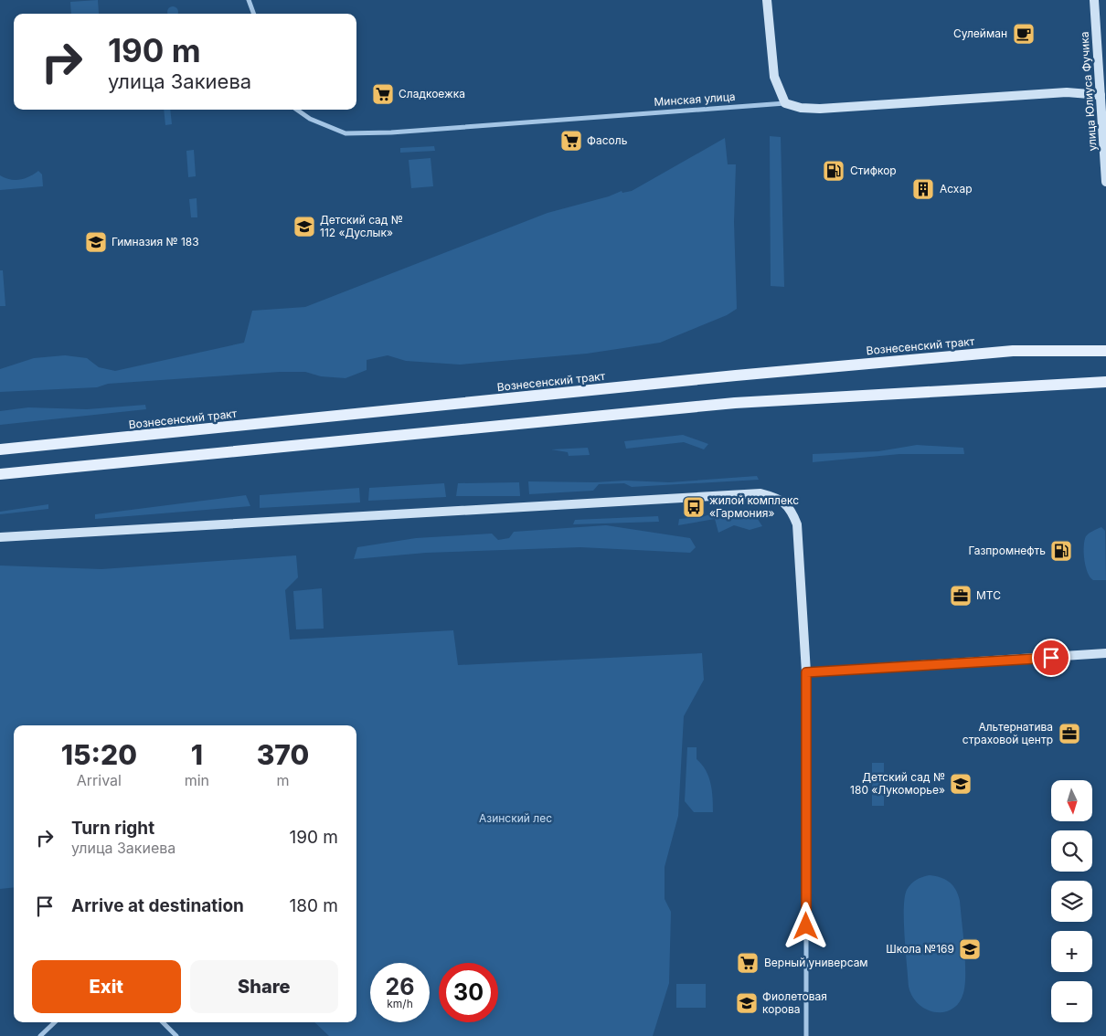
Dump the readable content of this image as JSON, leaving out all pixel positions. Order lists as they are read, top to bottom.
{
  "streets": {
    "main road": ["Вознесенский тракт"],
    "street": ["улица Юлиуса Фучика", "Минская улица"]
  },
  "crossings": [
    ["улица Юлиуса Фучика", "Минская улица"]
  ],
  "parks": ["Азинский лес"],
  "places": {
    "cafe": ["Сулейман"],
    "supermarket": ["Сладкоежка", "Фасоль", "Верный универсам"],
    "fuel station": ["Стифкор", "Газпромнефть"],
    "building": ["Асхар"],
    "school or university": [
      "Детский сад № 112 «Дуслык»",
      "Гимназия № 183",
      "Детский сад № 180 «Лукоморье»",
      "Школа №169",
      "Фиолетовая корова"
    ],
    "bus stop": ["жилой комплекс «Гармония»"],
    "office": ["МТС", "Альтернатива страховой центр"]
  },
  "north": "bottom",
  "page": {
    "turn": ["190 m", "улица Закиева"],
    "eta": [
      "15:20",
      "Arrival",
      "1",
      "min",
      "370",
      "m"
    ],
    "map_buttons": ["+", "−"],
    "list": [
      {
        "name": "Turn right",
        "note": "улица Закиева",
        "value": "190 m"
      },
      {
        "name": "Arrive at destination",
        "value": "180 m"
      }
    ],
    "buttons": ["Exit", "Share"],
    "speed": "26 km/h",
    "limit": "30"
  }
}
